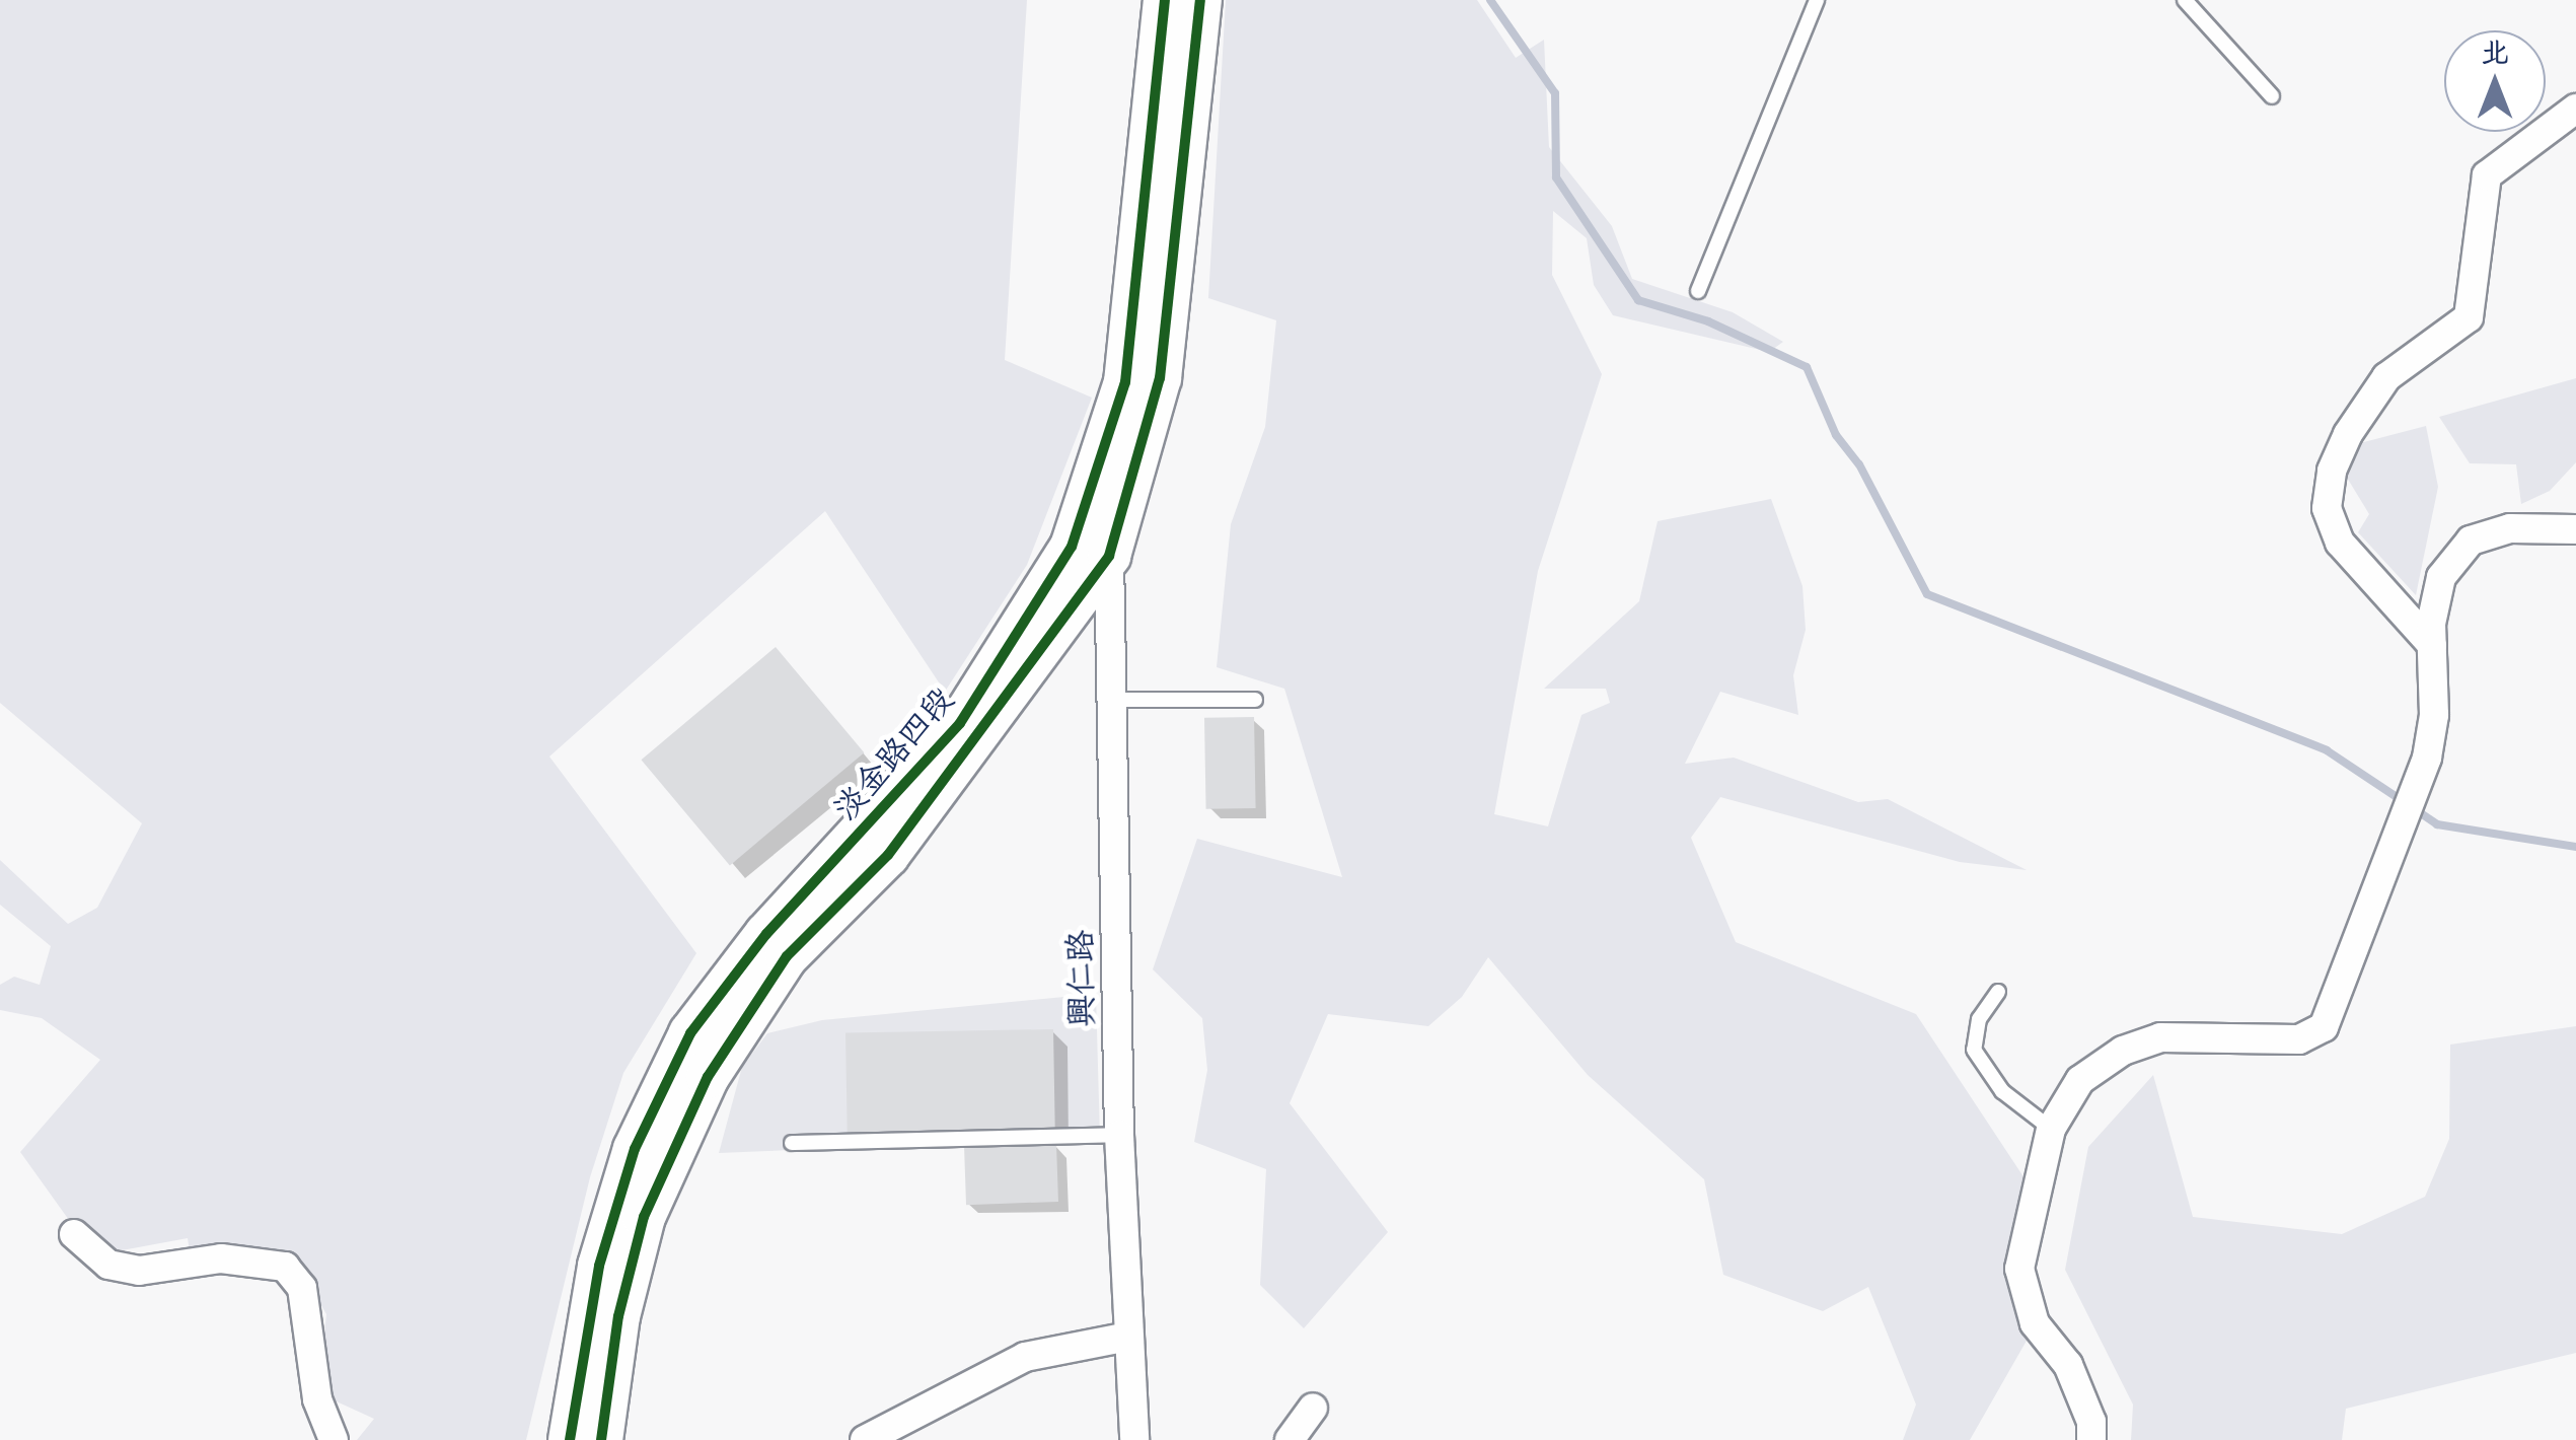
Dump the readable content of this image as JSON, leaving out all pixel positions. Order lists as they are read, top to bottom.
{
  "streets": {
    "main road": ["淡金路四段"],
    "street": ["興仁路"]
  },
  "crossings": [
    ["淡金路四段", "興仁路"]
  ],
  "north": "top"
}
